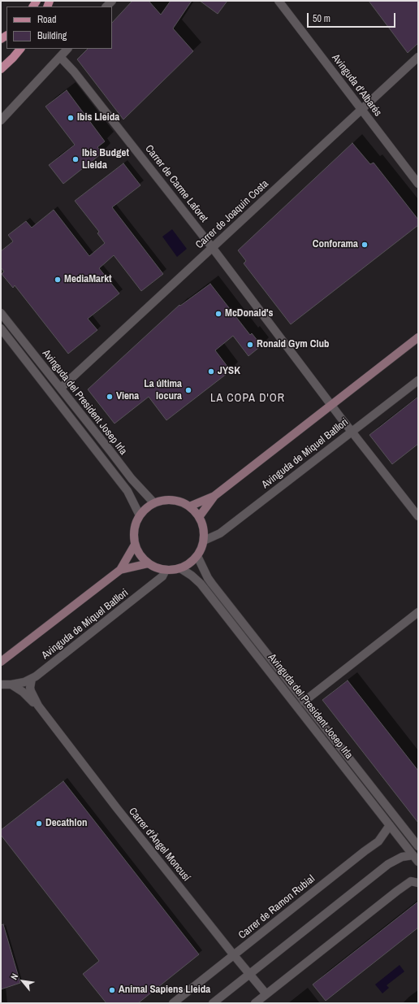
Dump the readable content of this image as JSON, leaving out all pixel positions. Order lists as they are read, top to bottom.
{
  "streets": {
    "main road": ["Avinguda de Miquel Batllori"],
    "street": [
      "Avinguda d'Albarés",
      "Carrer de Carme Laforet",
      "Carrer de Joaquin Costa",
      "Avinguda del President Josep Irla",
      "Carrer d'Àngel Moncusí",
      "Carrer de Ramon Rubial"
    ]
  },
  "crossings": [
    ["Avinguda d'Albarés", "Carrer de Joaquin Costa"],
    ["Carrer de Carme Laforet", "Carrer de Joaquin Costa"],
    ["Carrer de Carme Laforet", "Avinguda de Miquel Batllori"],
    ["Carrer de Joaquin Costa", "Avinguda del President Josep Irla"],
    ["Avinguda del President Josep Irla", "Avinguda de Miquel Batllori"],
    ["Avinguda del President Josep Irla", "Carrer de Ramon Rubial"],
    ["Avinguda de Miquel Batllori", "Carrer d'Àngel Moncusí"],
    ["Carrer d'Àngel Moncusí", "Carrer de Ramon Rubial"]
  ],
  "districts": ["LA COPA D'OR"],
  "places": [
    "Ibis Lleida",
    "Ibis Budget Lleida",
    "Conforama",
    "MediaMarkt",
    "McDonald's",
    "Ronald Gym Club",
    "JYSK",
    "La última locura",
    "Viena",
    "Decathlon",
    "Animal Sapiens Lleida"
  ],
  "legend": ["Road", "Building"],
  "scale_bar": "50 m",
  "north": "top left"
}
